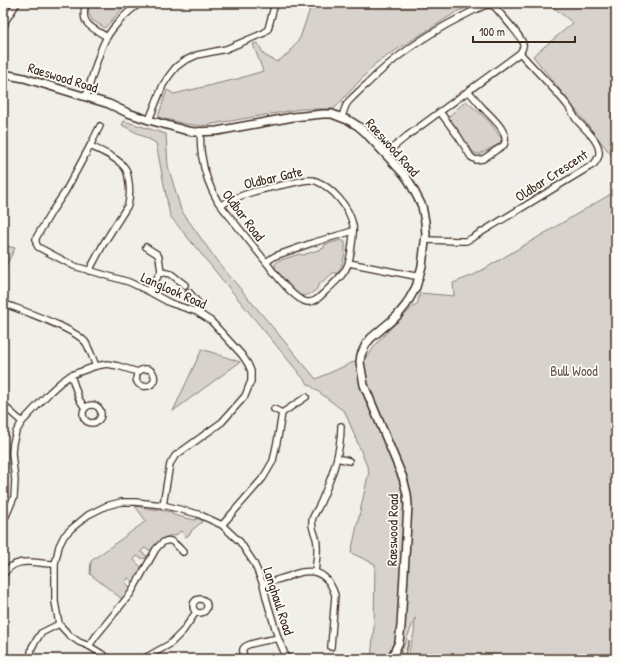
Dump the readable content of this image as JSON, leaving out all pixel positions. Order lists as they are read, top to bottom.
{
  "streets": {
    "street": [
      "Raeswood Road",
      "Oldbar Crescent",
      "Oldbar Gate",
      "Oldbar Road",
      "Langlook Road",
      "Langhaul Road"
    ]
  },
  "crossings": [
    ["Raeswood Road", "Oldbar Crescent"],
    ["Raeswood Road", "Oldbar Road"],
    ["Oldbar Gate", "Oldbar Road"],
    ["Langlook Road", "Langhaul Road"]
  ],
  "parks": ["Bull Wood"],
  "scale_bar": "100 m"
}
